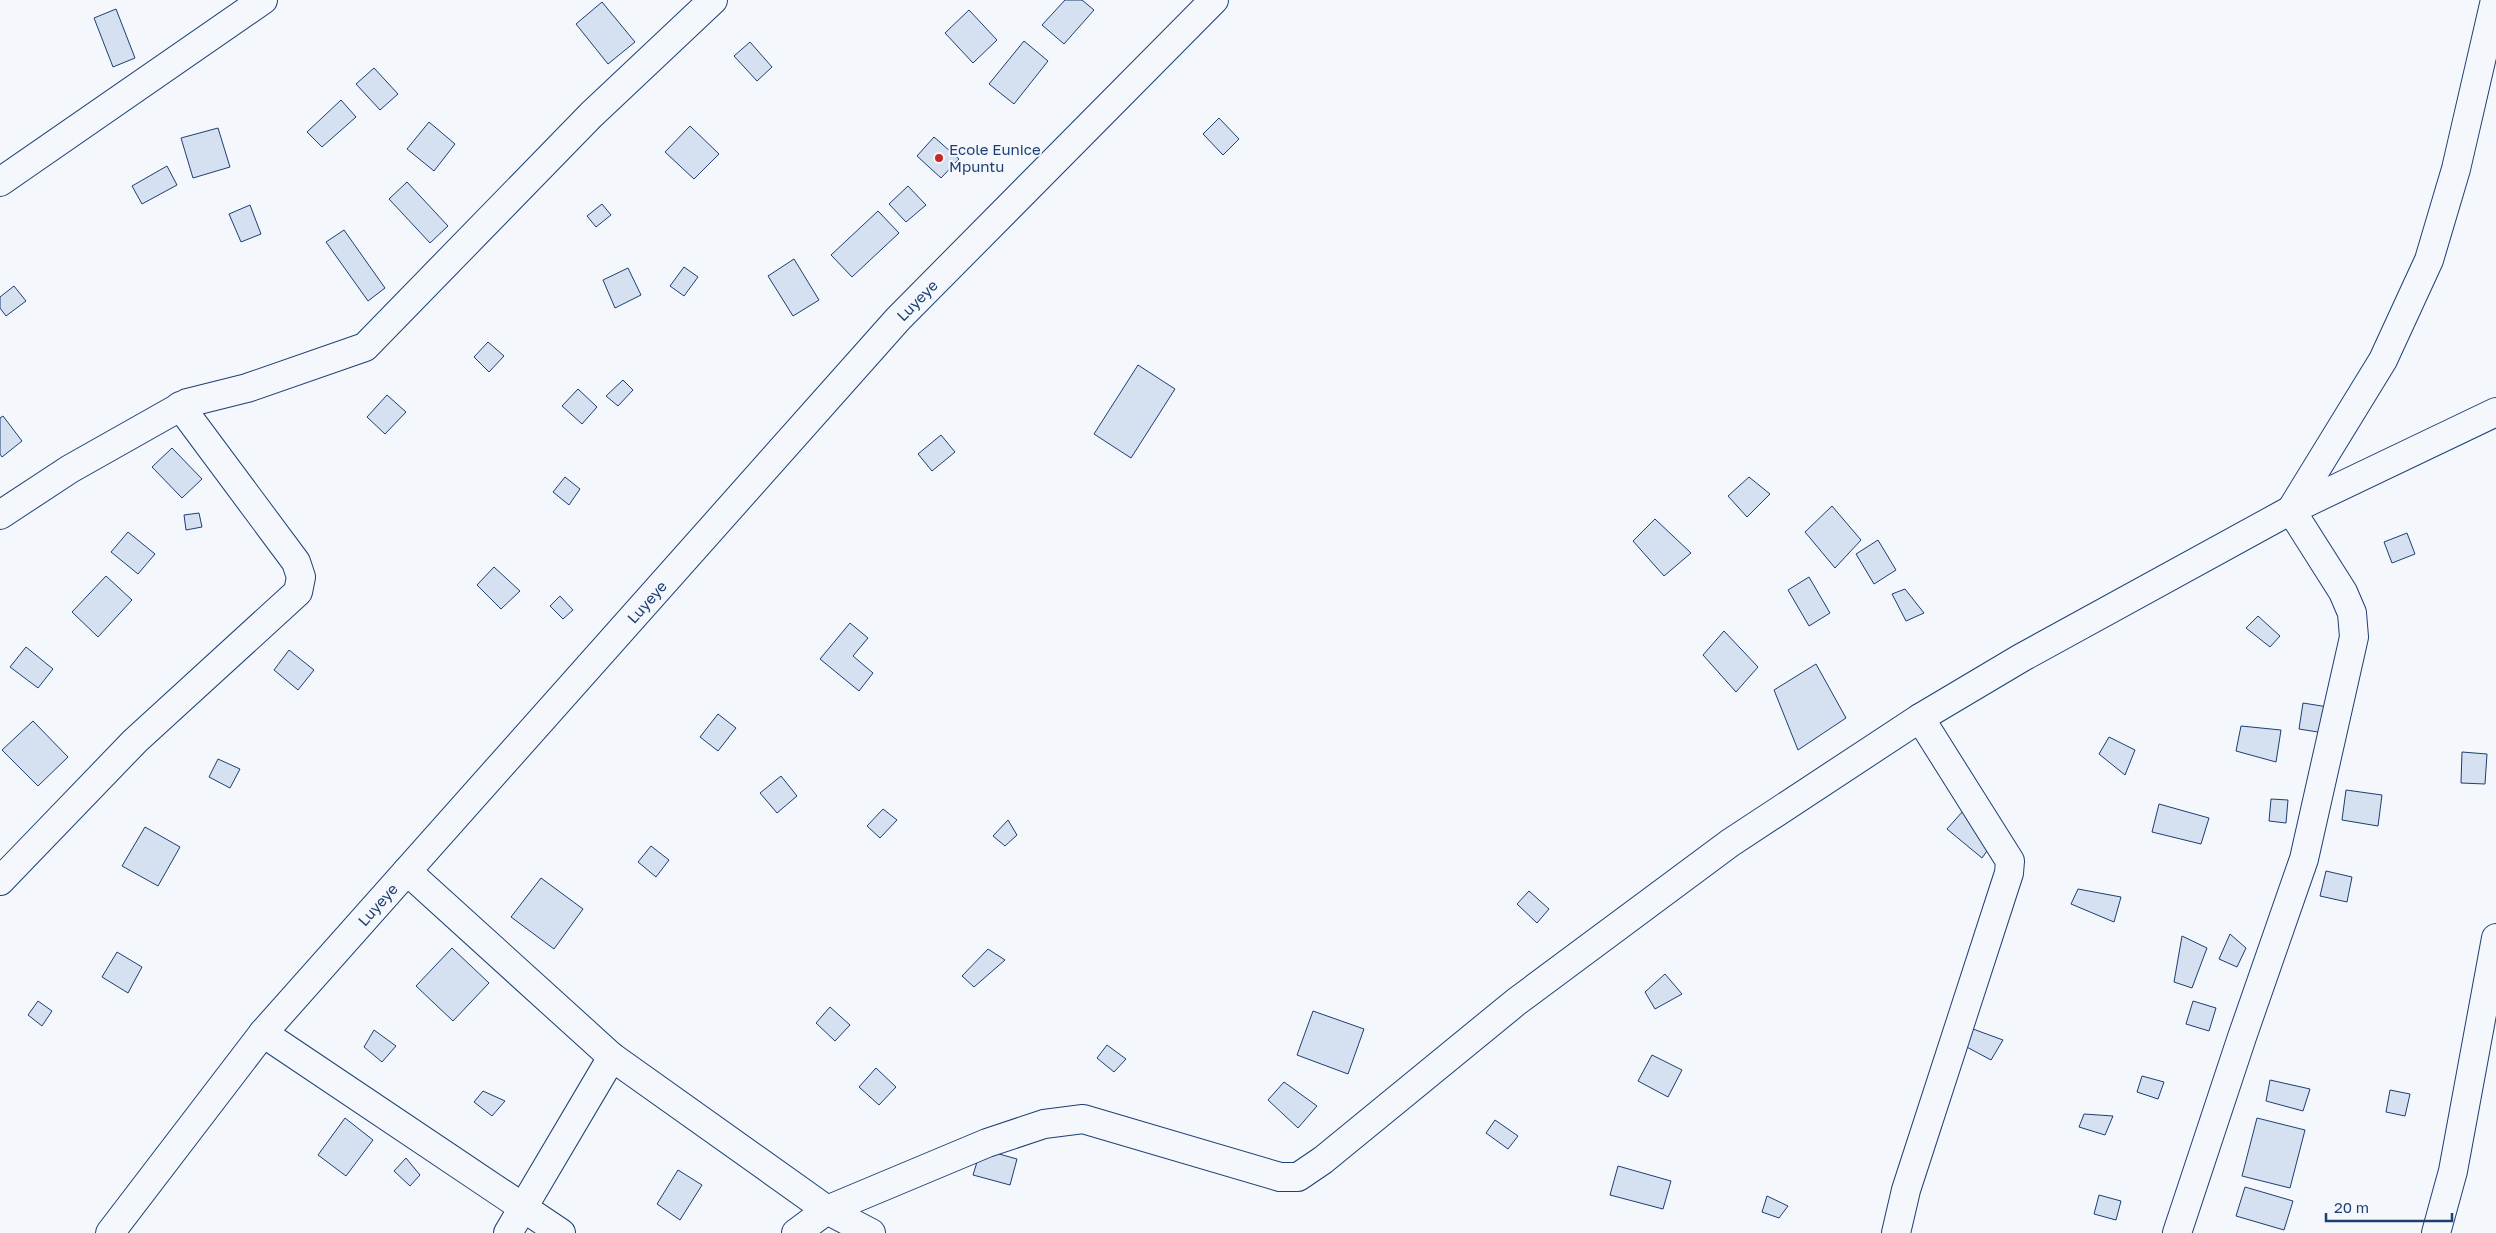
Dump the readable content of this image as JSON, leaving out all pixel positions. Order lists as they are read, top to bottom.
{
  "streets": {
    "street": ["Luyeye"]
  },
  "places": ["Ecole Eunice Mpuntu"],
  "scale_bar": "20 m"
}
